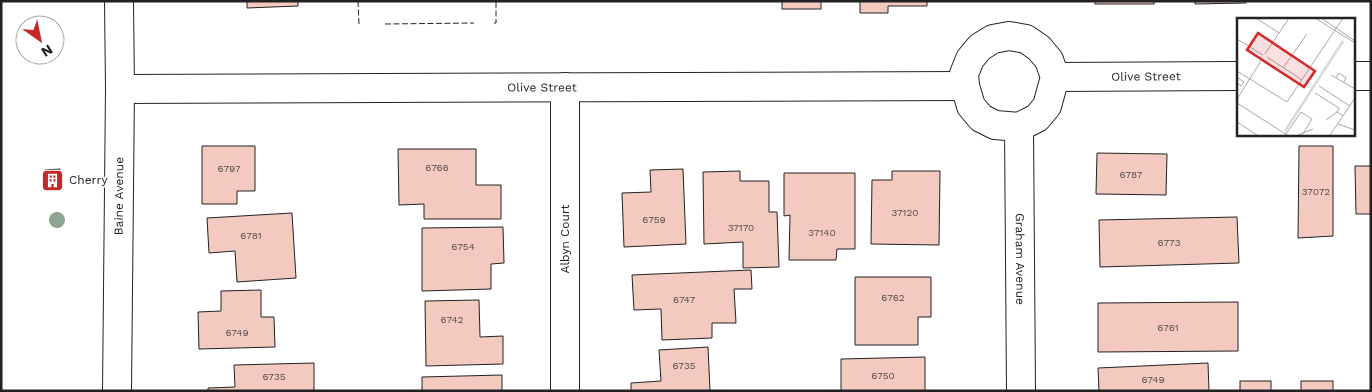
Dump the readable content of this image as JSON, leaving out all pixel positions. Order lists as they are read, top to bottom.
{
  "streets": {
    "street": [
      "Olive Street",
      "Baine Avenue",
      "Albyn Court",
      "Graham Avenue"
    ]
  },
  "crossings": [
    ["Olive Street", "Baine Avenue"],
    ["Olive Street", "Albyn Court"],
    ["Olive Street", "Graham Avenue"]
  ],
  "places": {
    "building": ["Cherry"]
  },
  "house_numbers": [
    "6766",
    "6797",
    "6787",
    "37072",
    "37120",
    "6759",
    "37170",
    "37140",
    "6781",
    "6773",
    "6754",
    "6762",
    "6747",
    "6742",
    "6761",
    "6749",
    "6735",
    "6750",
    "6735",
    "6749"
  ],
  "north": "bottom right"
}
